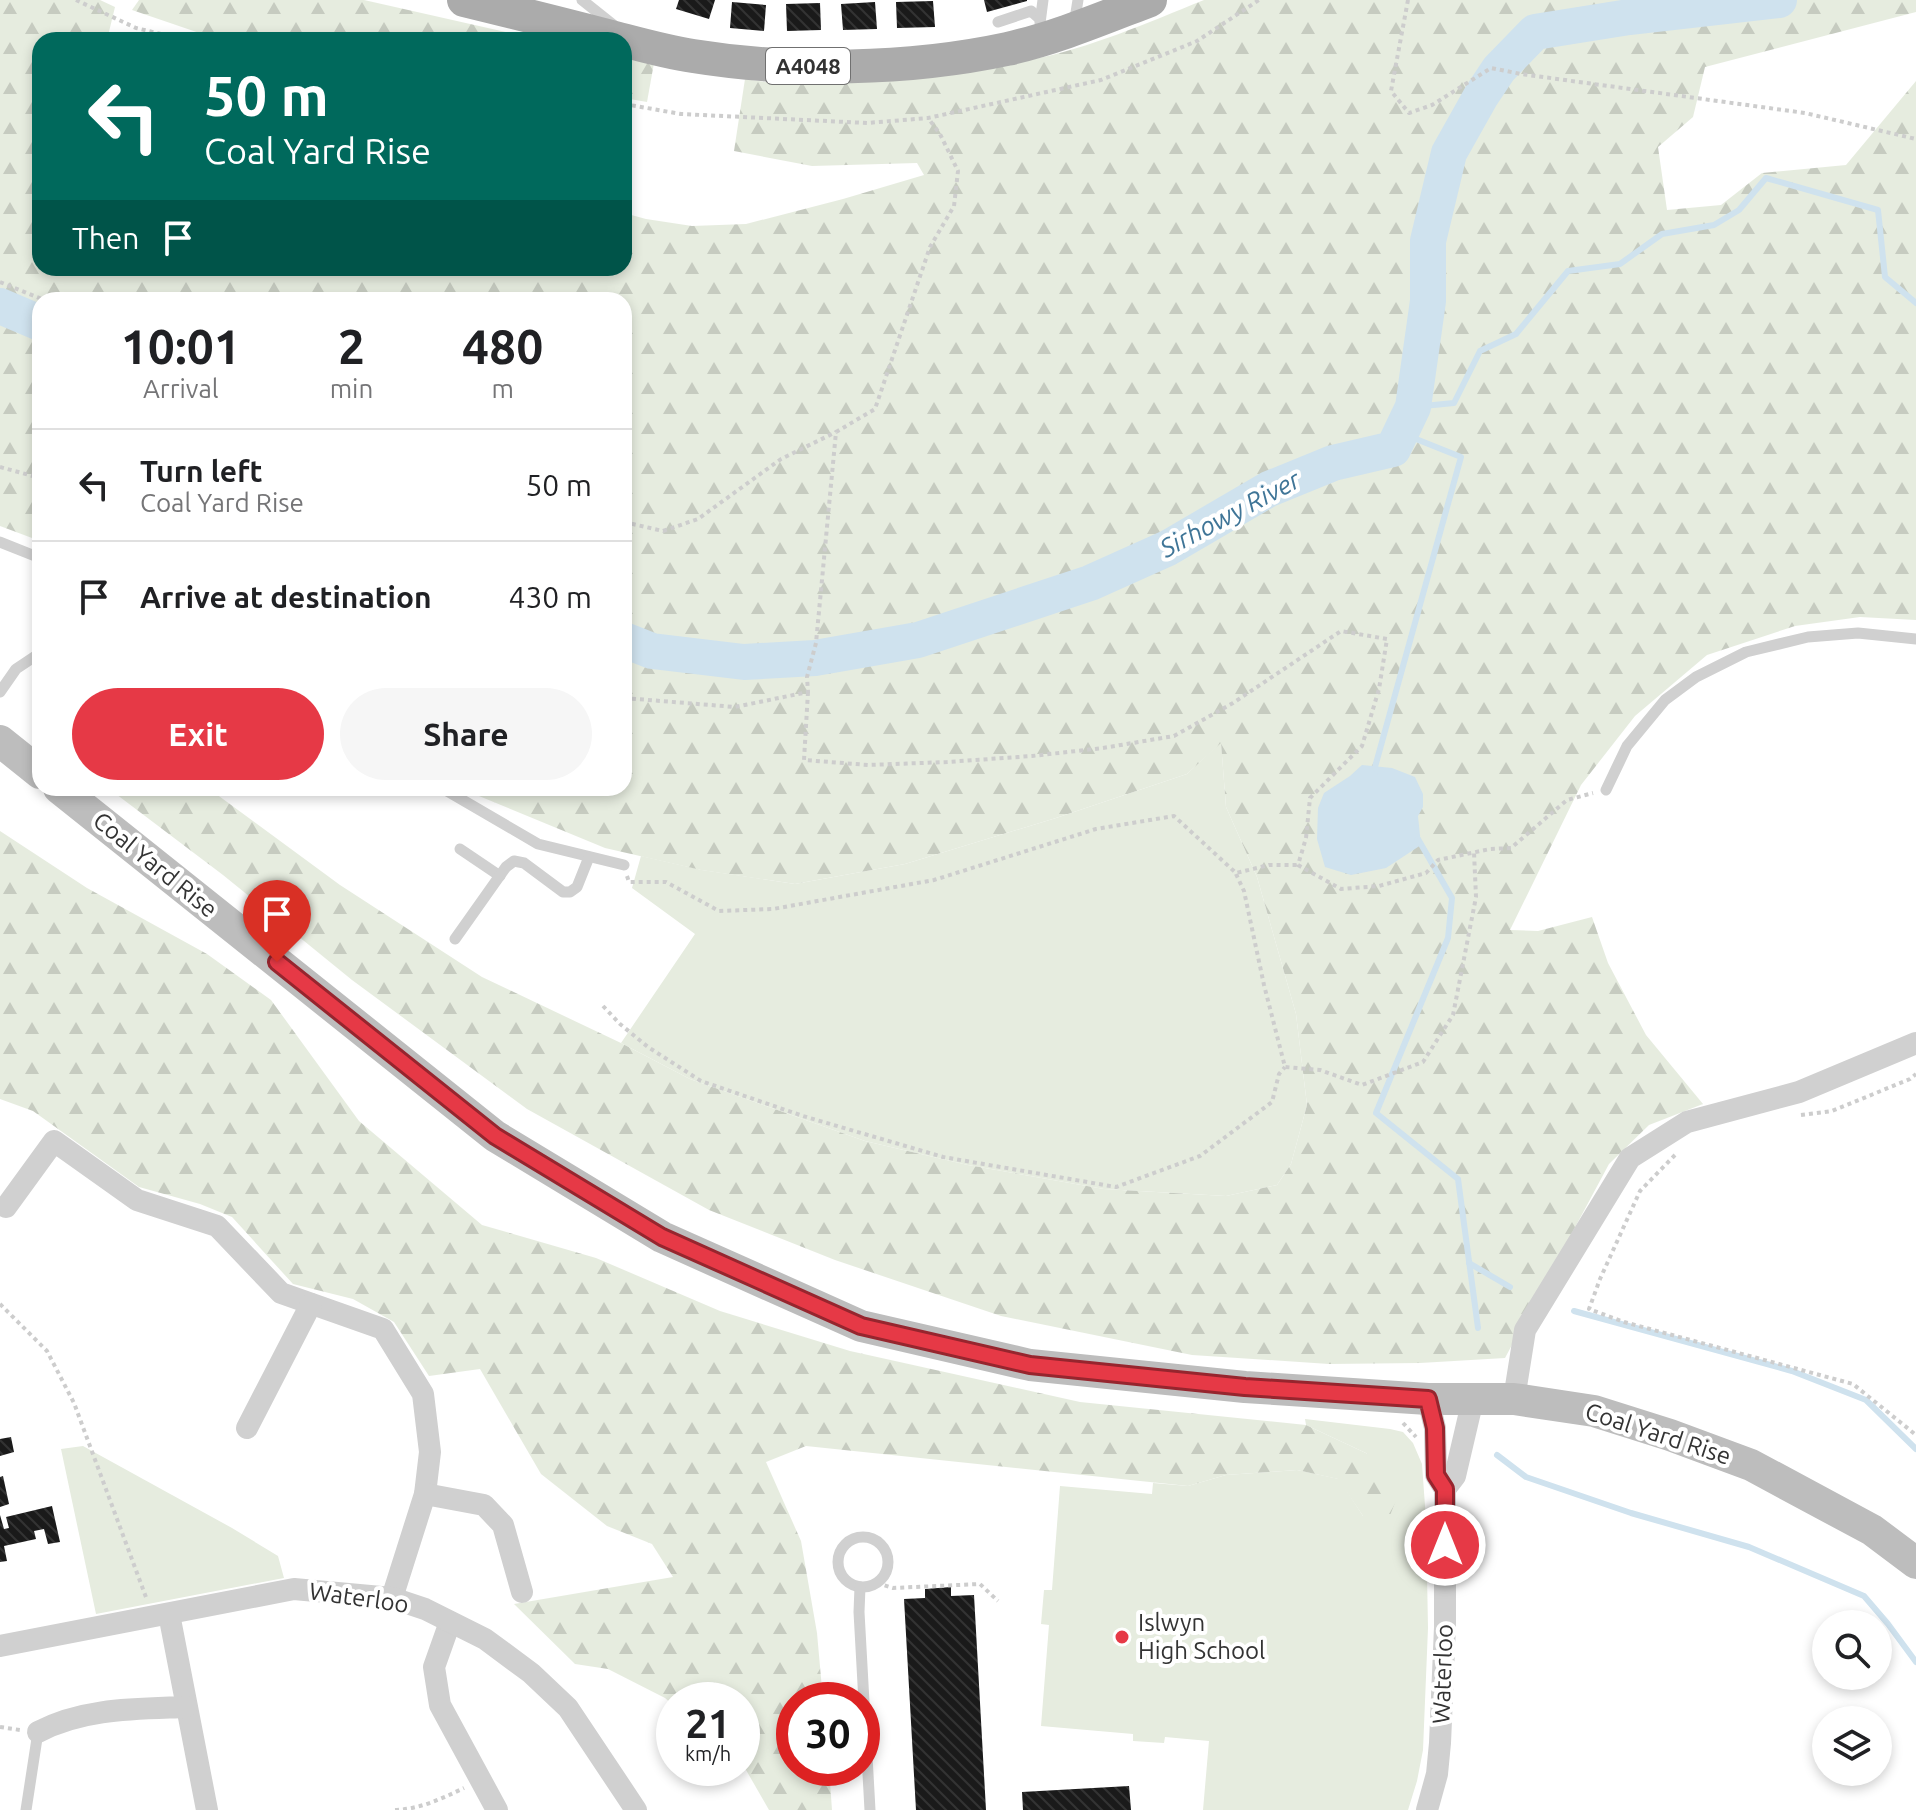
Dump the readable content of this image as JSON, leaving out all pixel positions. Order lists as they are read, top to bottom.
{
  "streets": {
    "main road": ["A4048", "Coal Yard Rise"],
    "street": ["Waterloo"]
  },
  "crossings": [
    ["Coal Yard Rise", "Waterloo"]
  ],
  "water": ["Sirhowy River"],
  "places": ["Islwyn High School"],
  "page": {
    "turn": ["50 m", "Coal Yard Rise"],
    "then": "Then",
    "eta": [
      "10:01",
      "Arrival",
      "2",
      "min",
      "480",
      "m"
    ],
    "list": [
      {
        "name": "Turn left",
        "note": "Coal Yard Rise",
        "value": "50 m"
      },
      {
        "name": "Arrive at destination",
        "value": "430 m"
      }
    ],
    "buttons": ["Exit", "Share"],
    "speed": "21 km/h",
    "limit": "30"
  }
}
